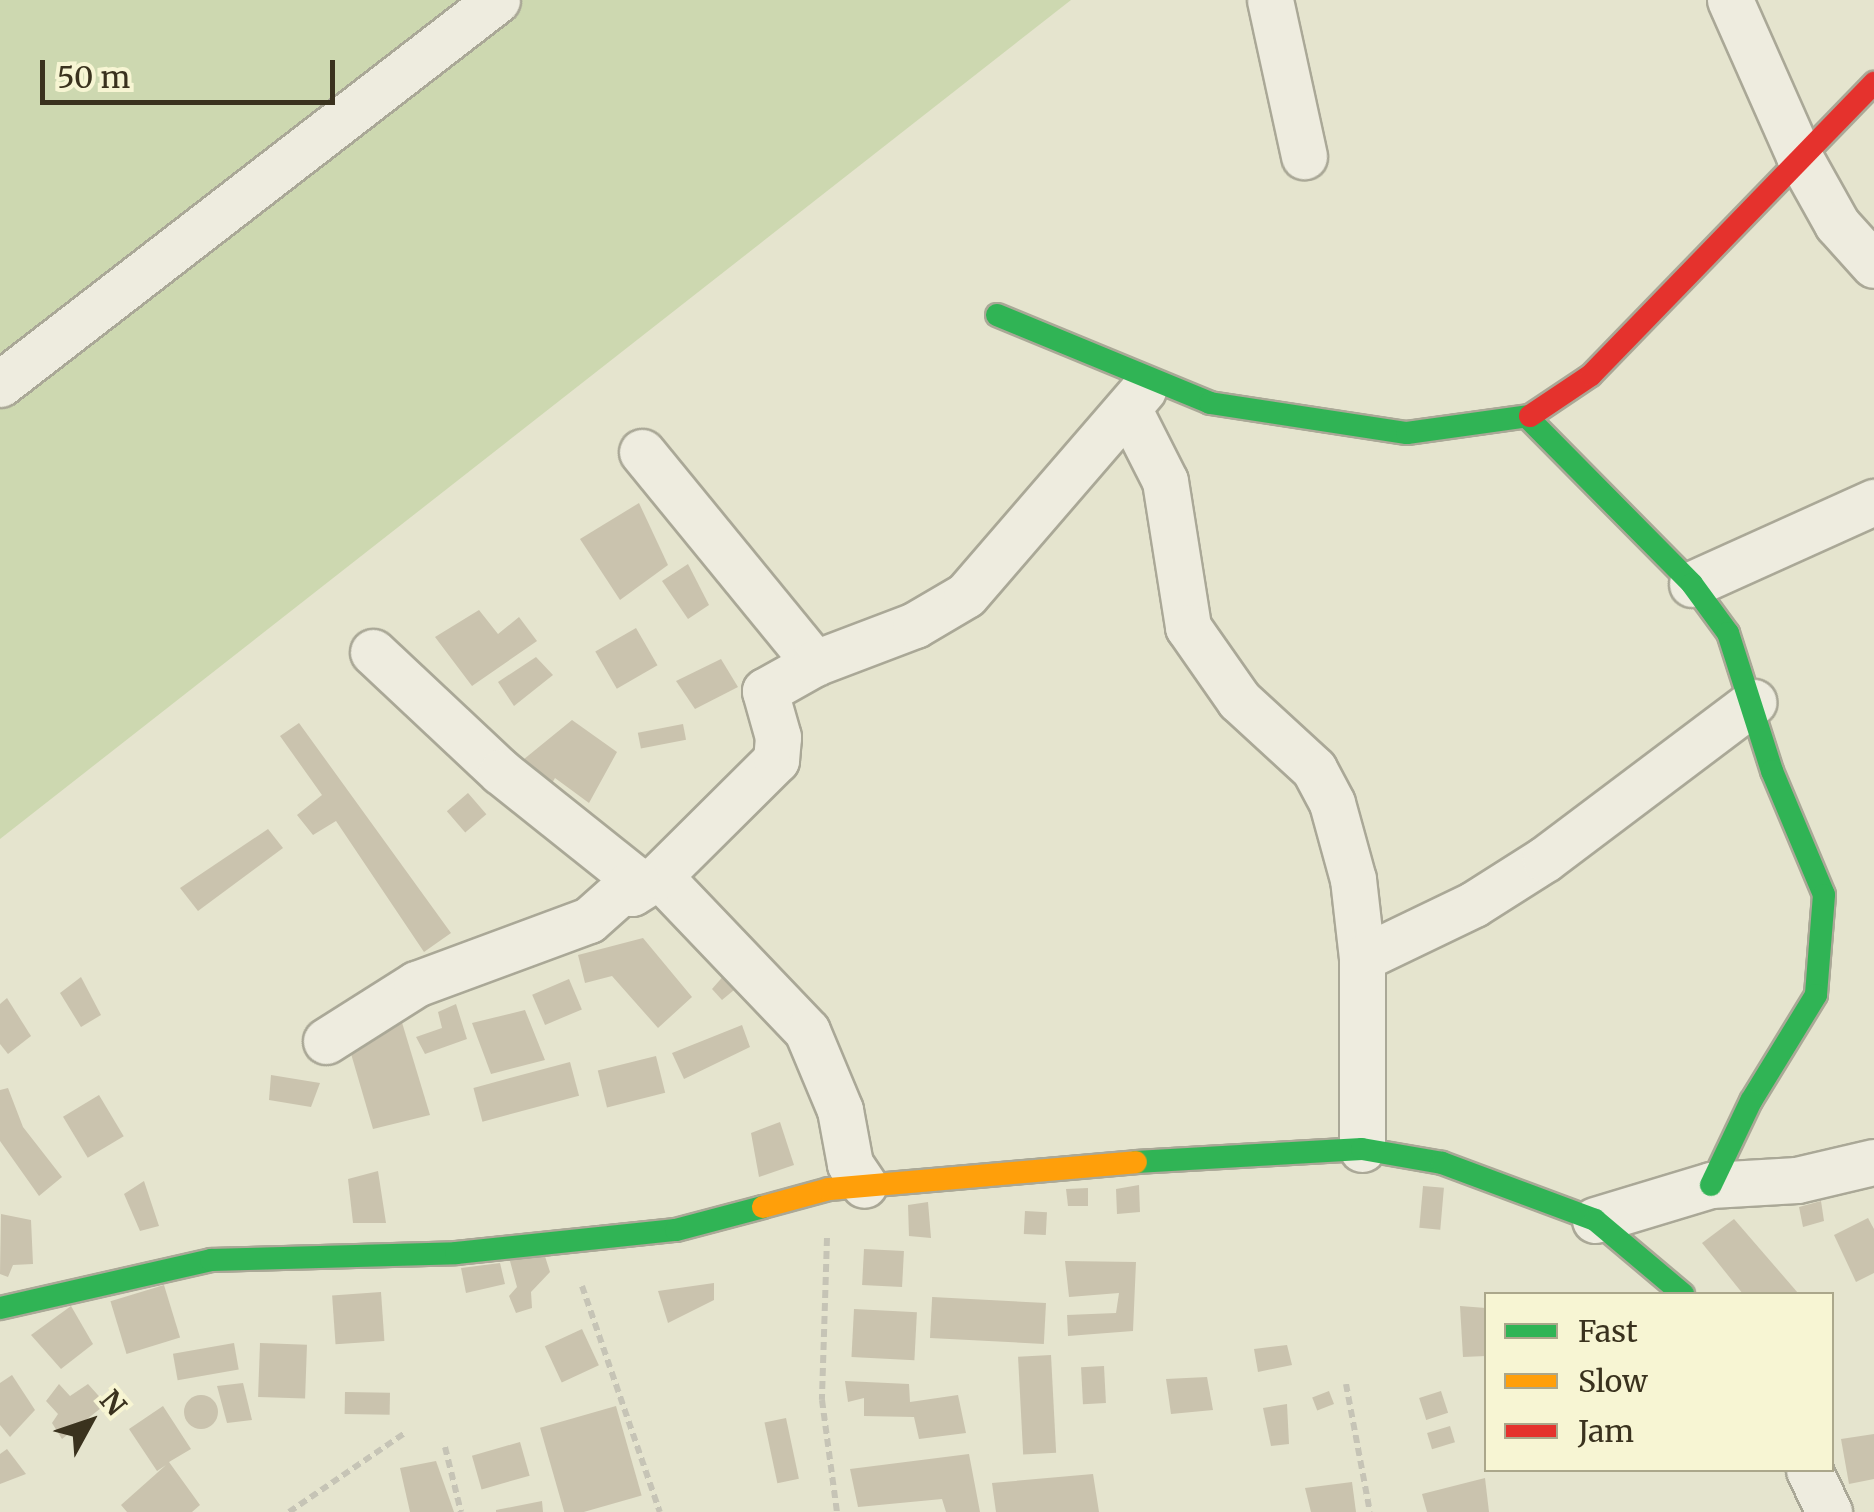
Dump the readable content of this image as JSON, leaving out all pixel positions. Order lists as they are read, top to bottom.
{
  "legend": ["Fast", "Slow", "Jam"],
  "scale_bar": "50 m",
  "north": "top right"
}
